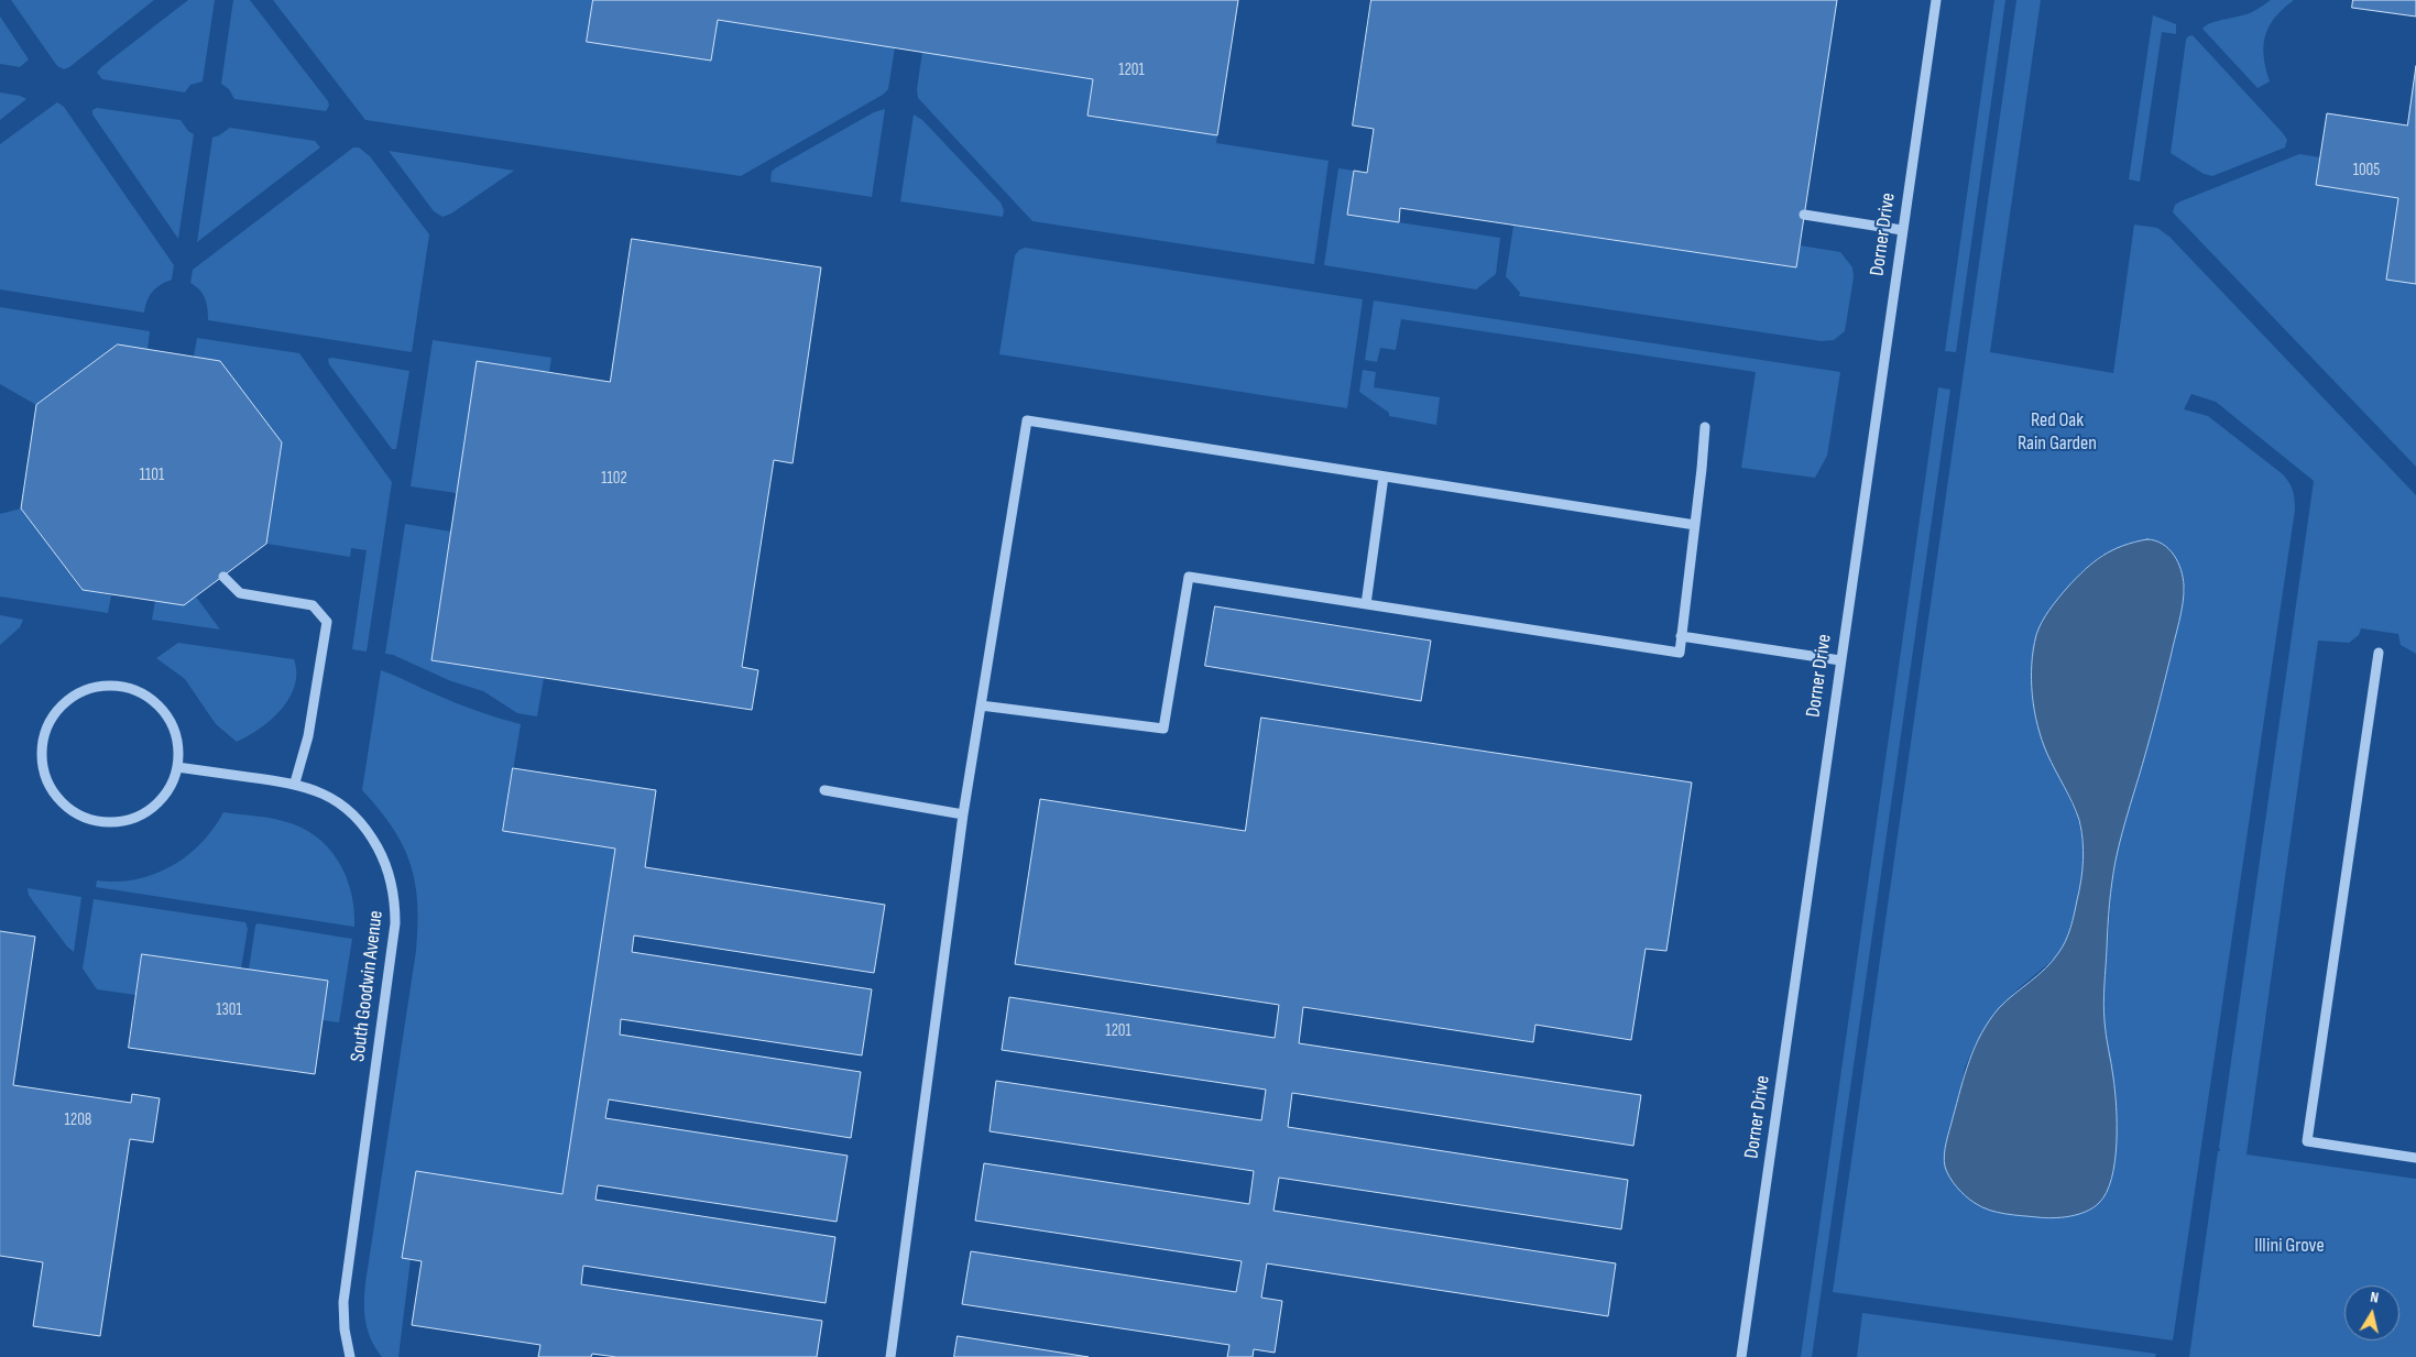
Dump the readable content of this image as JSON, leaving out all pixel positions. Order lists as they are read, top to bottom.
{
  "streets": {
    "street": ["Dorner Drive", "South Goodwin Avenue"]
  },
  "parks": ["Red Oak Rain Garden", "Illini Grove"],
  "house_numbers": [
    "1201",
    "1005",
    "1101",
    "1102",
    "1301",
    "1201",
    "1208"
  ],
  "north": "top"
}
